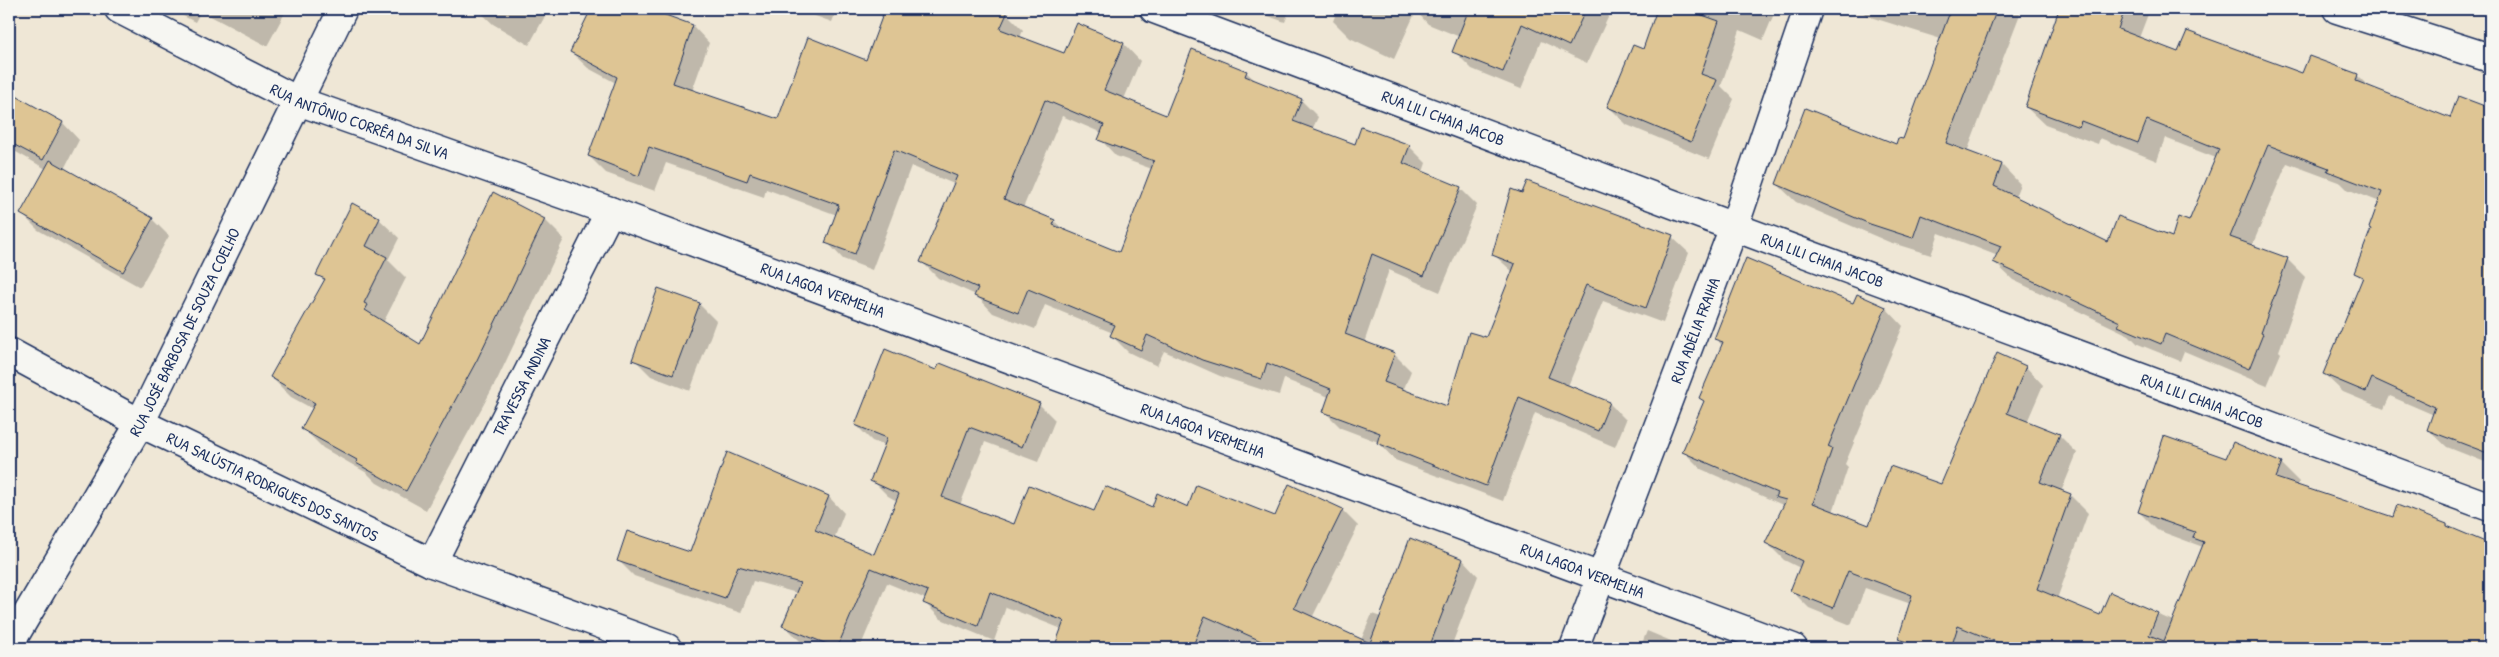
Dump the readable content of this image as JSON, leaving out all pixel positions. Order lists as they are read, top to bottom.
{
  "streets": {
    "street": [
      "RUA LILI CHAIA JACOB",
      "RUA ANTÔNIO CORRÊA DA SILVA",
      "RUA LAGOA VERMELHA",
      "RUA ADÉLIA FRAIHA",
      "RUA JOSÉ BARBOSA DE SOUZA COELHO",
      "TRAVESSA ANDINA",
      "RUA SALÚSTIA RODRIGUES DOS SANTOS"
    ]
  },
  "crossings": [
    ["RUA LILI CHAIA JACOB", "RUA ADÉLIA FRAIHA"],
    ["RUA ANTÔNIO CORRÊA DA SILVA", "RUA LAGOA VERMELHA"],
    ["RUA ANTÔNIO CORRÊA DA SILVA", "RUA JOSÉ BARBOSA DE SOUZA COELHO"],
    ["RUA ANTÔNIO CORRÊA DA SILVA", "TRAVESSA ANDINA"],
    ["RUA LAGOA VERMELHA", "RUA ADÉLIA FRAIHA"],
    ["RUA LAGOA VERMELHA", "TRAVESSA ANDINA"],
    ["RUA JOSÉ BARBOSA DE SOUZA COELHO", "RUA SALÚSTIA RODRIGUES DOS SANTOS"],
    ["TRAVESSA ANDINA", "RUA SALÚSTIA RODRIGUES DOS SANTOS"]
  ]
}
